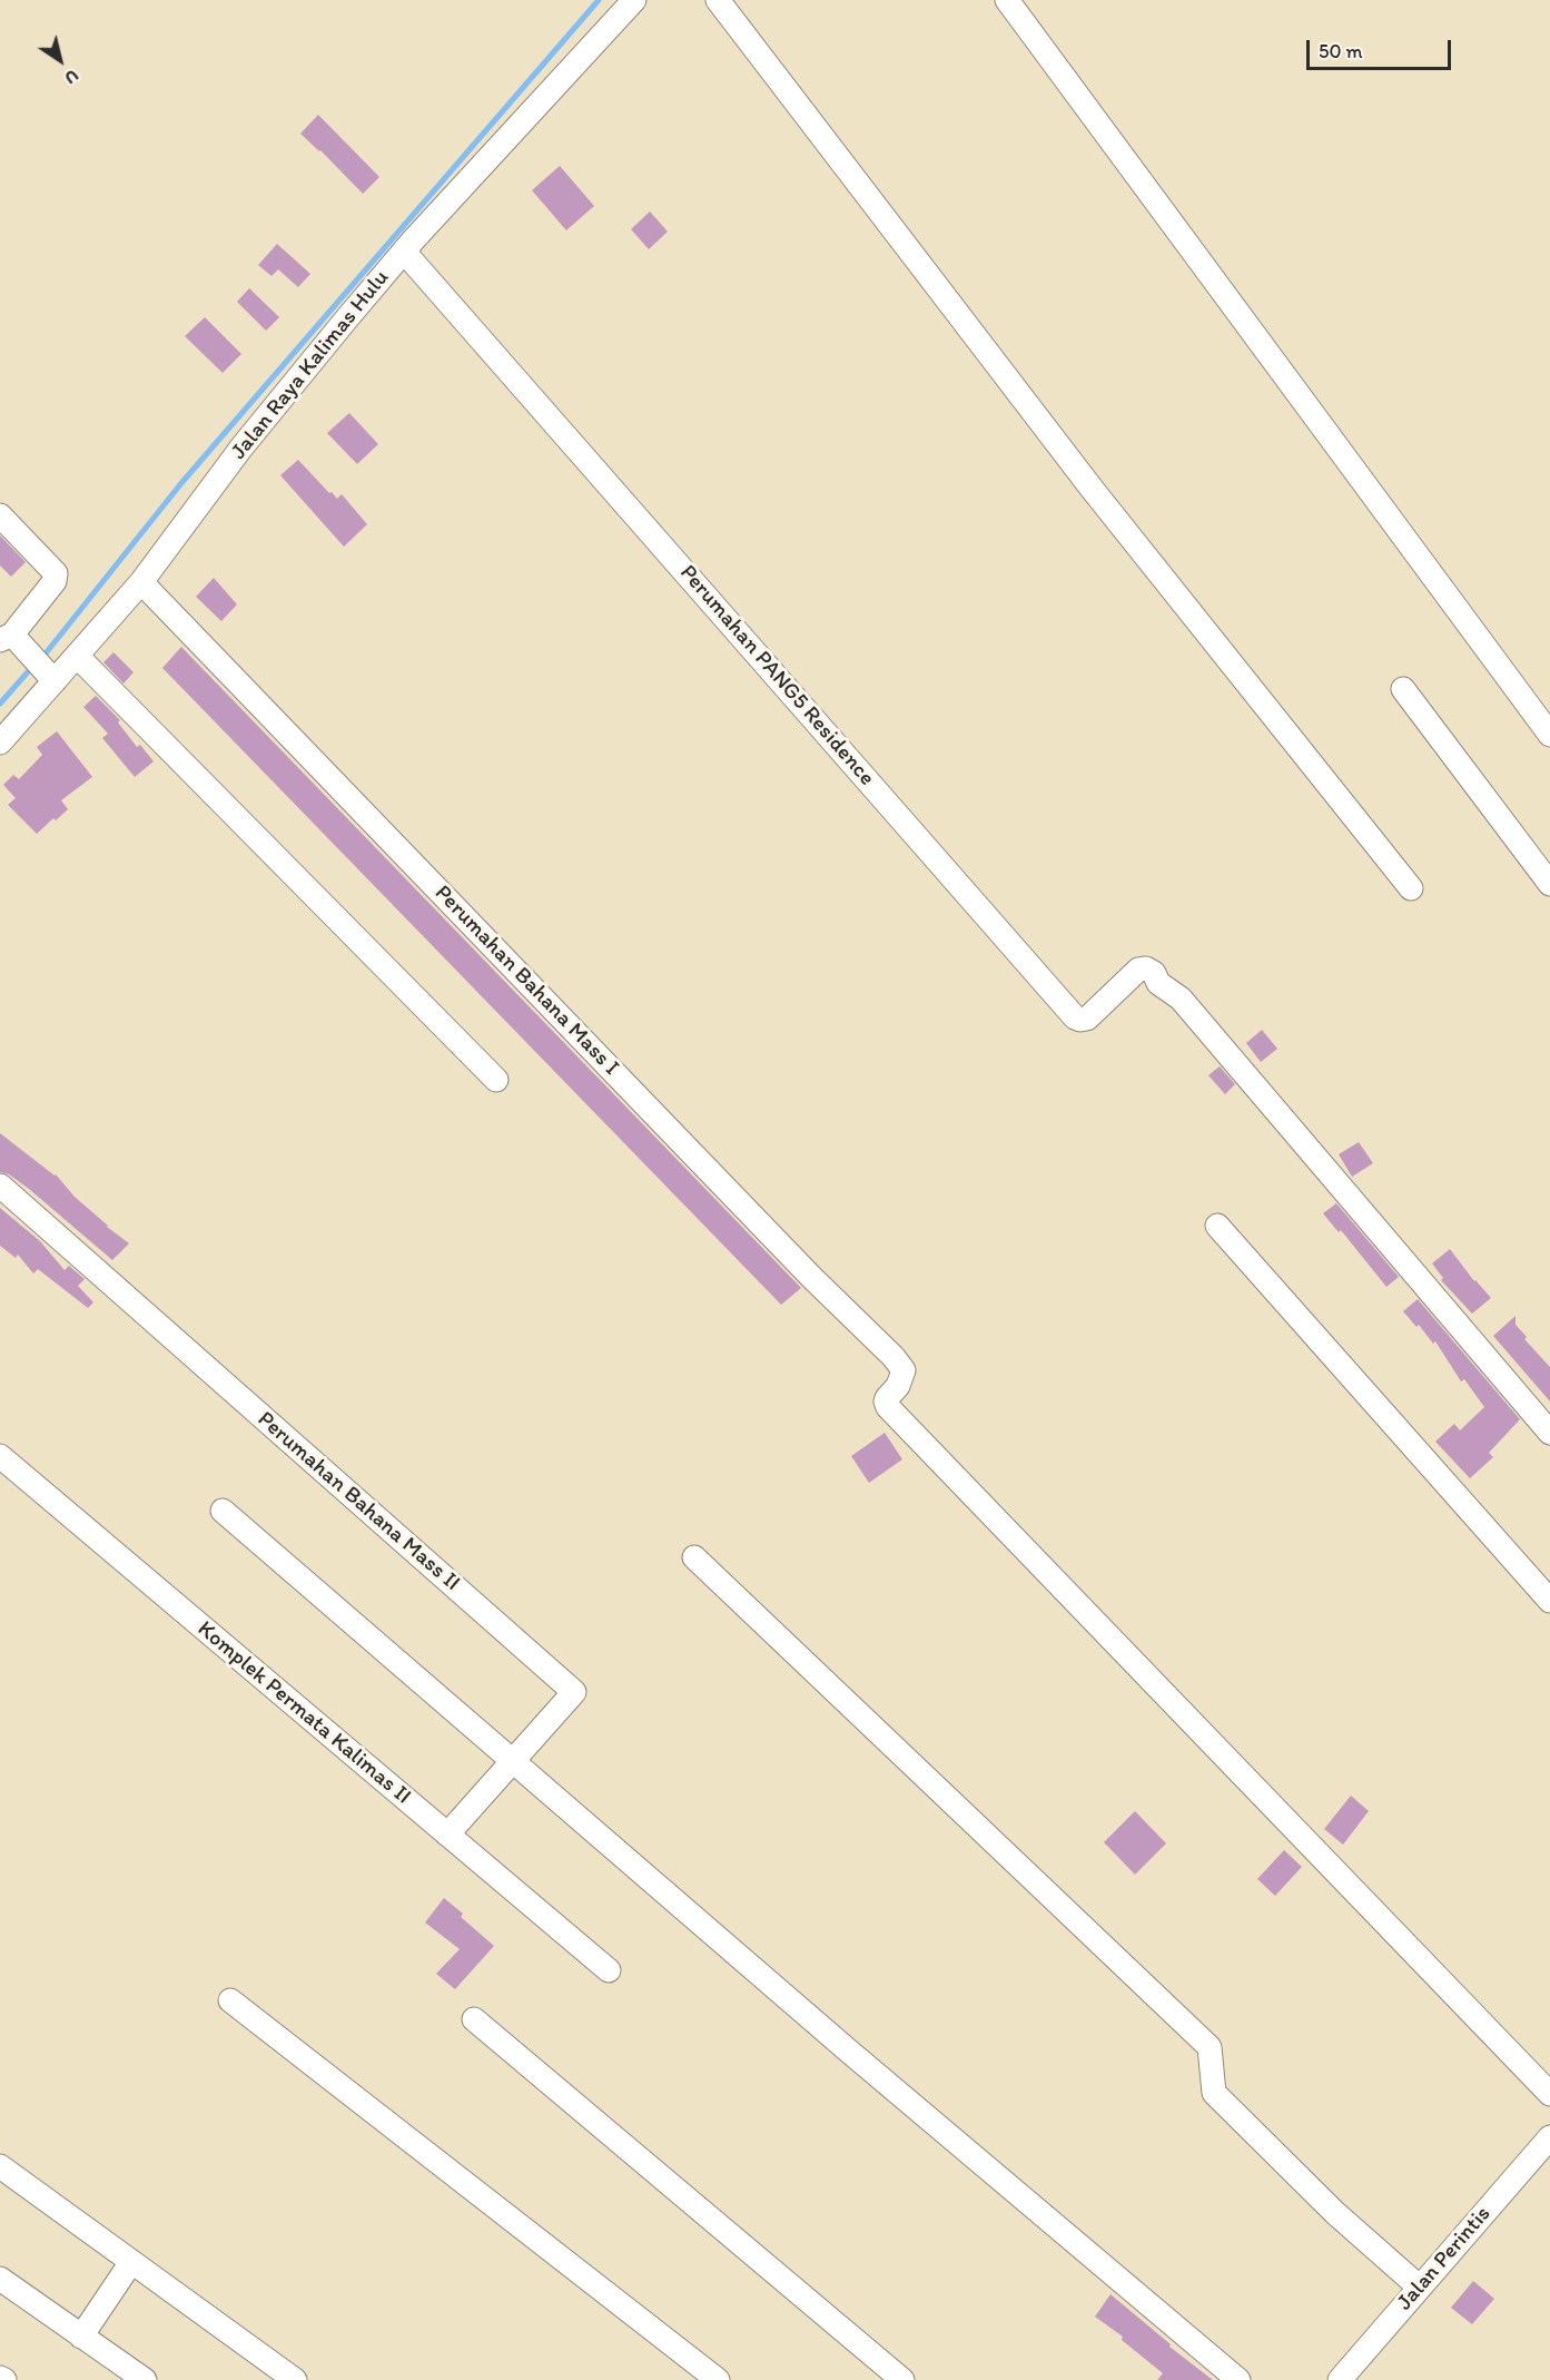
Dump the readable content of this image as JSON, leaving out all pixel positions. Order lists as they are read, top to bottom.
{
  "streets": {
    "street": [
      "Jalan Raya Kalimas Hulu",
      "Perumahan PANG5 Residence",
      "Perumahan Bahana Mass I",
      "Perumahan Bahana Mass II",
      "Komplek Permata Kalimas II",
      "Jalan Perintis"
    ]
  },
  "crossings": [
    ["Jalan Raya Kalimas Hulu", "Perumahan PANG5 Residence"],
    ["Jalan Raya Kalimas Hulu", "Perumahan Bahana Mass I"],
    ["Perumahan Bahana Mass II", "Komplek Permata Kalimas II"]
  ],
  "scale_bar": "50 m",
  "north": "bottom right"
}
